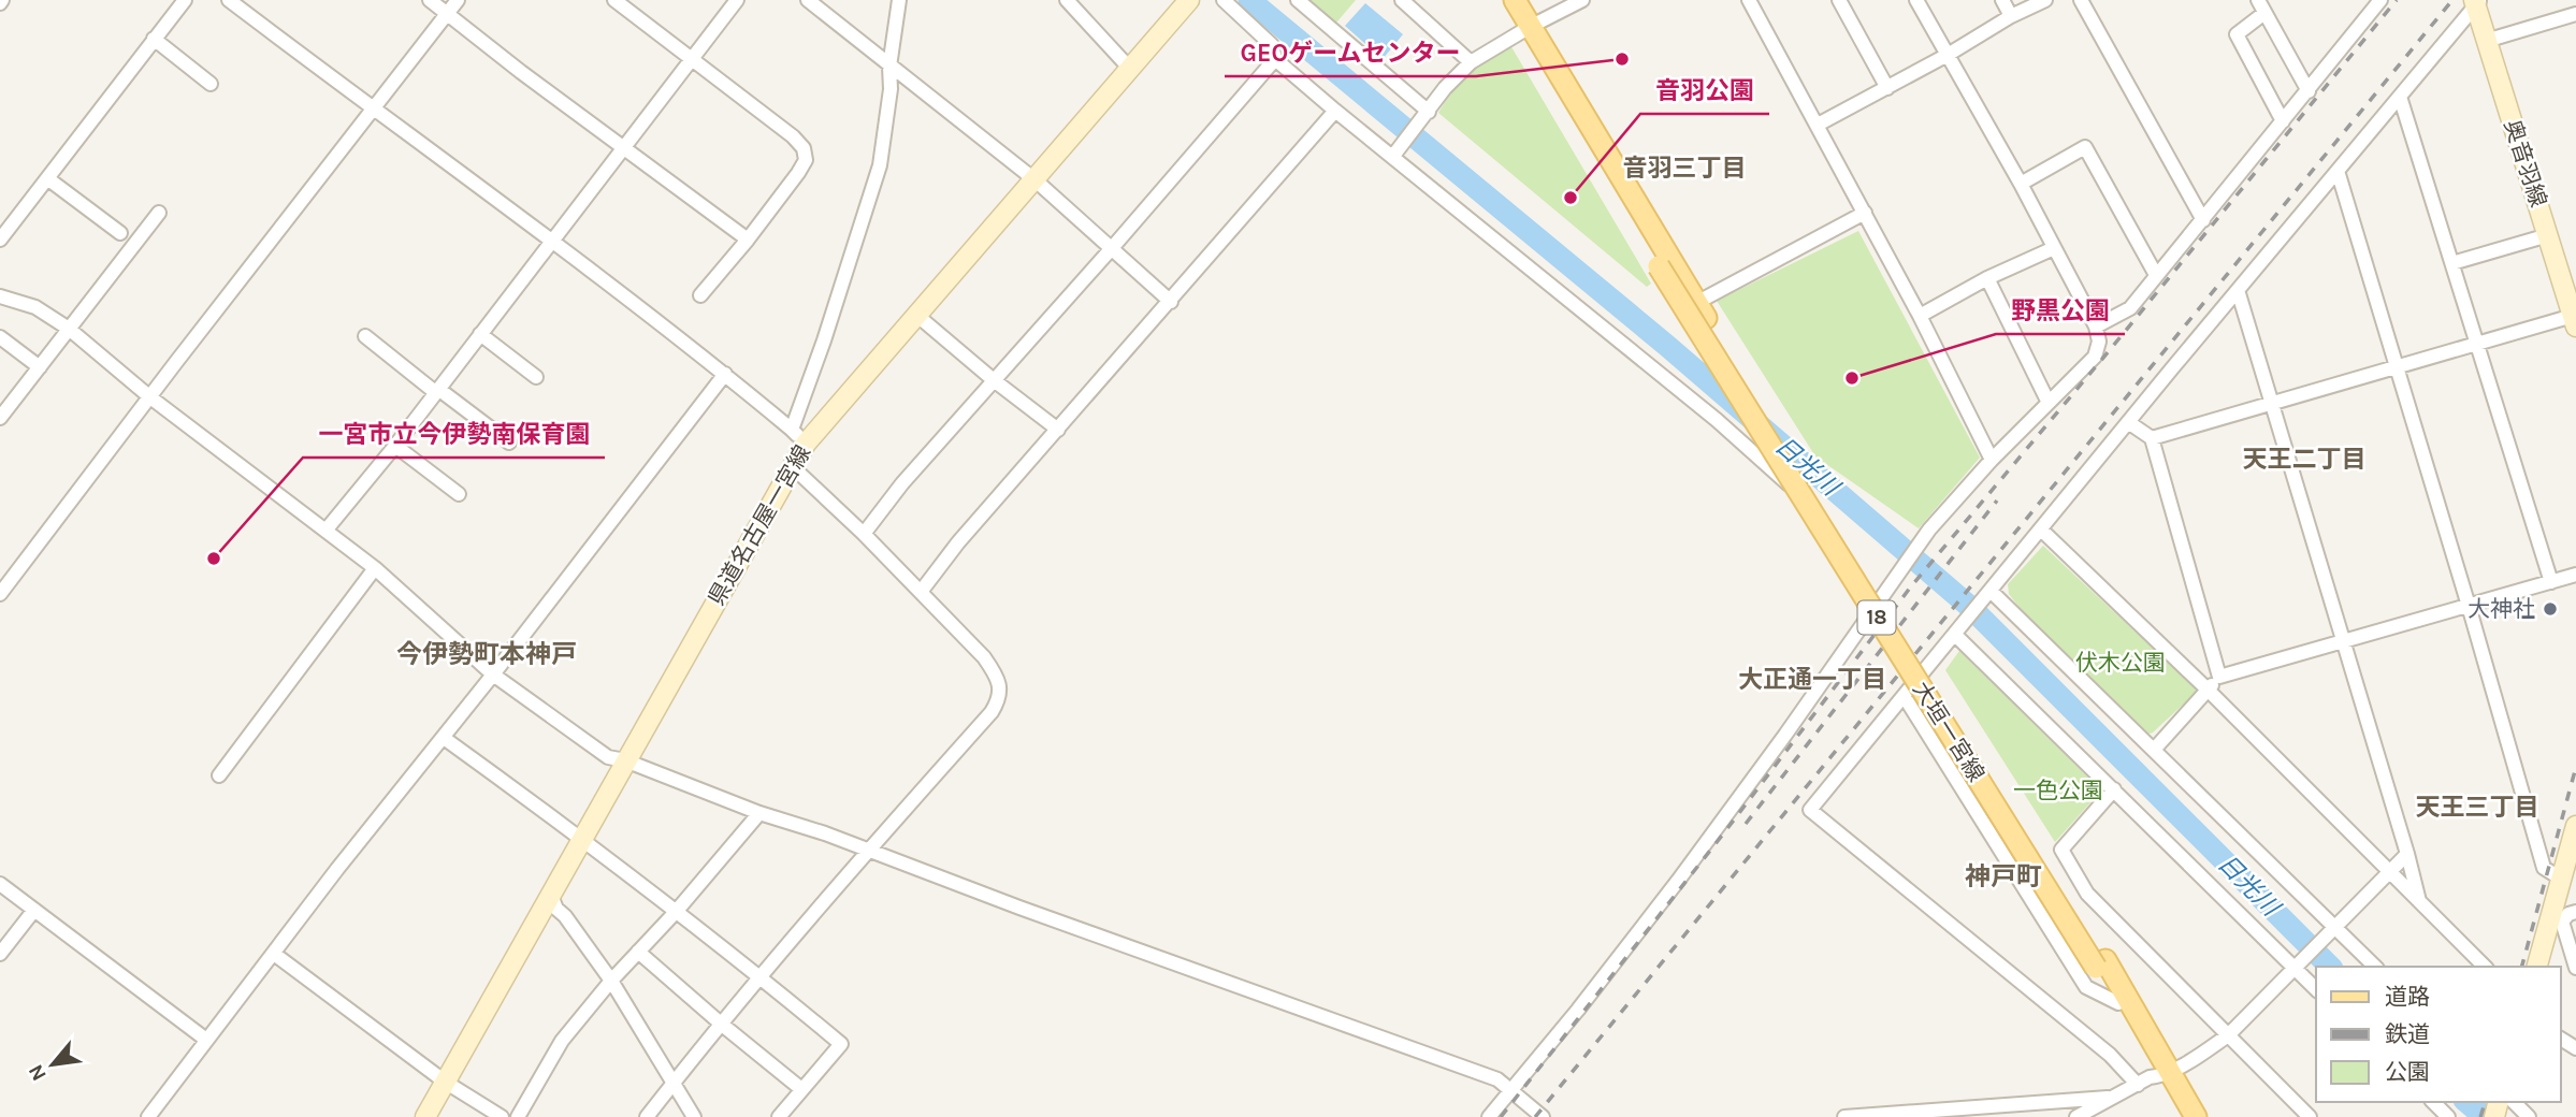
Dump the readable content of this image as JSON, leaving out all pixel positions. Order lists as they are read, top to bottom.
{
  "streets": {
    "main road": [
      "奥音羽線",
      "県道名古屋一宮線",
      "18",
      "大垣一宮線"
    ]
  },
  "districts": [
    "音羽三丁目",
    "天王二丁目",
    "今伊勢町本神戸",
    "大正通一丁目",
    "天王三丁目",
    "神戸町"
  ],
  "water": ["日光川"],
  "parks": ["伏木公園", "一色公園"],
  "places": [
    "GEOゲームセンター",
    "音羽公園",
    "野黒公園",
    "一宮市立今伊勢南保育園",
    "大神社"
  ],
  "legend": ["道路", "鉄道", "公園"],
  "north": "bottom left"
}
